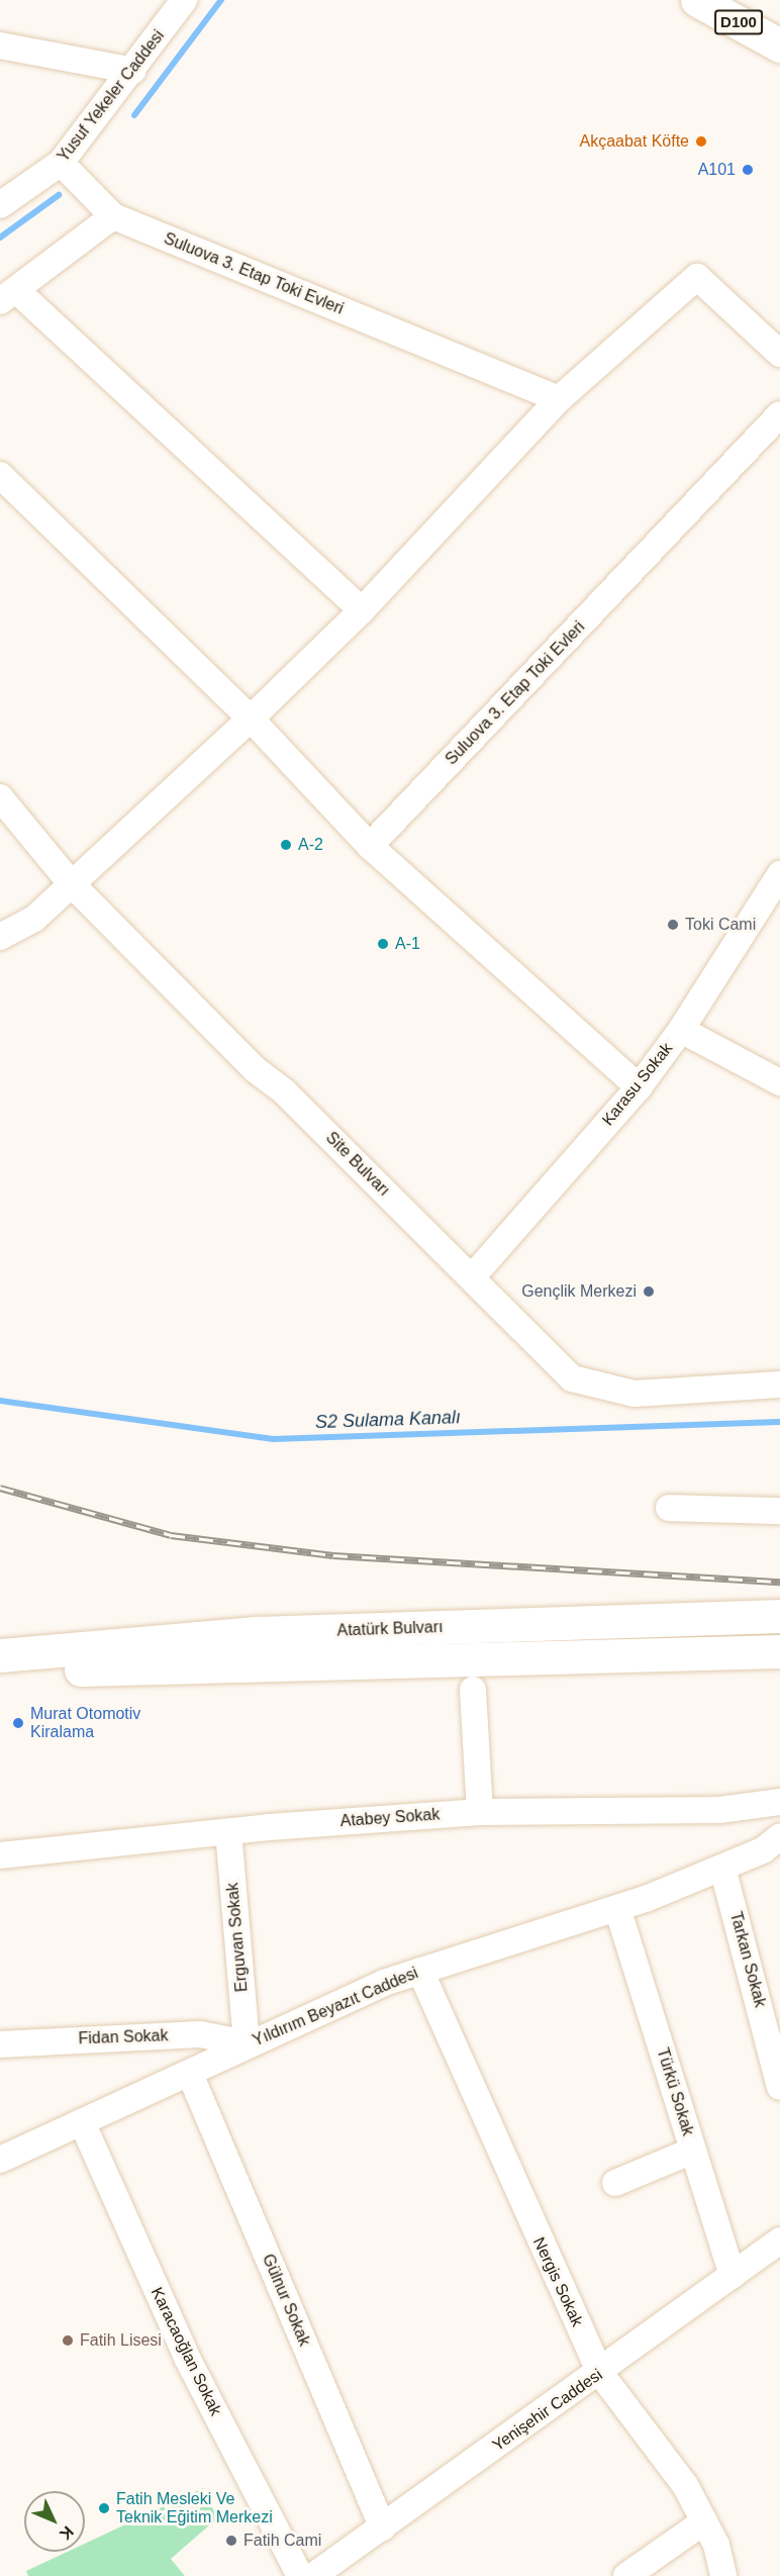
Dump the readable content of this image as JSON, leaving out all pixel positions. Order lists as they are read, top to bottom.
{
  "streets": {
    "main road": ["D100", "Atatürk Bulvarı"],
    "street": [
      "Yusuf Yekeler Caddesi",
      "Suluova 3. Etap Toki Evleri",
      "Karasu Sokak",
      "Site Bulvarı",
      "Atabey Sokak",
      "Erguvan Sokak",
      "Tarkan Sokak",
      "Yıldırım Beyazıt Caddesi",
      "Fidan Sokak",
      "Türkü Sokak",
      "Nergis Sokak",
      "Gülnur Sokak",
      "Karacaoğlan Sokak",
      "Yenişehir Caddesi"
    ]
  },
  "crossings": [
    ["Karasu Sokak", "Site Bulvarı"],
    ["Atabey Sokak", "Erguvan Sokak"],
    ["Erguvan Sokak", "Yıldırım Beyazıt Caddesi"],
    ["Erguvan Sokak", "Fidan Sokak"],
    ["Tarkan Sokak", "Yıldırım Beyazıt Caddesi"],
    ["Yıldırım Beyazıt Caddesi", "Fidan Sokak"],
    ["Yıldırım Beyazıt Caddesi", "Türkü Sokak"],
    ["Yıldırım Beyazıt Caddesi", "Nergis Sokak"],
    ["Yıldırım Beyazıt Caddesi", "Gülnur Sokak"],
    ["Yıldırım Beyazıt Caddesi", "Karacaoğlan Sokak"],
    ["Türkü Sokak", "Yenişehir Caddesi"],
    ["Nergis Sokak", "Yenişehir Caddesi"],
    ["Gülnur Sokak", "Yenişehir Caddesi"]
  ],
  "water": ["S2 Sulama Kanalı"],
  "places": [
    "Akçaabat Köfte",
    "A101",
    "A-2",
    "Toki Cami",
    "A-1",
    "Gençlik Merkezi",
    "Murat Otomotiv Kiralama",
    "Fatih Lisesi",
    "Fatih Mesleki Ve Teknik Eğitim Merkezi",
    "Fatih Cami"
  ],
  "north": "bottom right"
}
